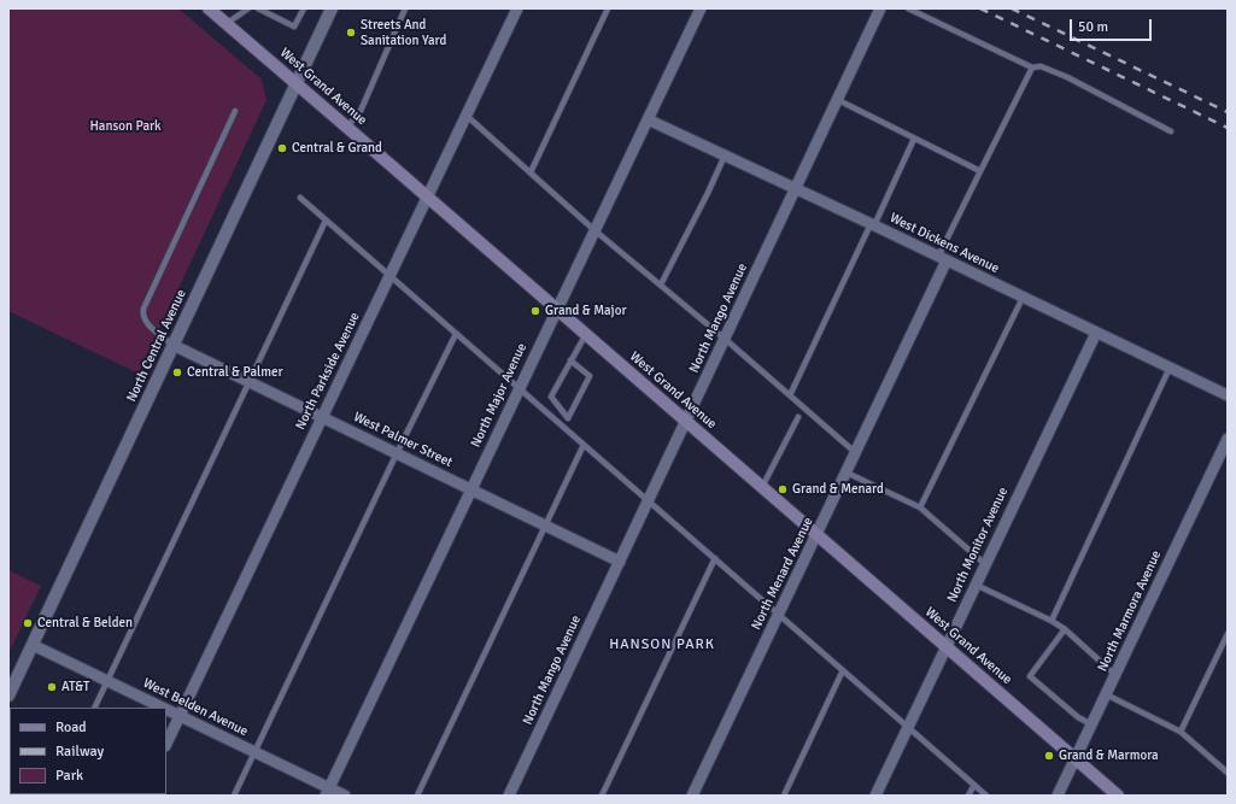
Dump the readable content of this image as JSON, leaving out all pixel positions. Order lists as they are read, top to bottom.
{
  "streets": {
    "main road": ["West Grand Avenue"],
    "street": [
      "West Dickens Avenue",
      "North Mango Avenue",
      "North Central Avenue",
      "North Parkside Avenue",
      "North Major Avenue",
      "West Palmer Street",
      "North Monitor Avenue",
      "North Menard Avenue",
      "North Marmora Avenue",
      "West Belden Avenue"
    ]
  },
  "crossings": [
    ["West Grand Avenue", "North Mango Avenue"],
    ["West Grand Avenue", "North Central Avenue"],
    ["West Grand Avenue", "North Parkside Avenue"],
    ["West Grand Avenue", "North Major Avenue"],
    ["West Grand Avenue", "North Monitor Avenue"],
    ["West Grand Avenue", "North Menard Avenue"],
    ["West Grand Avenue", "North Marmora Avenue"],
    ["West Dickens Avenue", "North Mango Avenue"],
    ["West Dickens Avenue", "North Major Avenue"],
    ["West Dickens Avenue", "North Monitor Avenue"],
    ["West Dickens Avenue", "North Menard Avenue"],
    ["North Mango Avenue", "West Palmer Street"],
    ["North Central Avenue", "West Palmer Street"],
    ["North Central Avenue", "West Belden Avenue"],
    ["North Parkside Avenue", "West Palmer Street"],
    ["North Parkside Avenue", "West Belden Avenue"],
    ["North Major Avenue", "West Palmer Street"],
    ["North Major Avenue", "West Belden Avenue"]
  ],
  "districts": ["HANSON PARK"],
  "parks": ["Hanson Park"],
  "places": [
    "Streets And Sanitation Yard",
    "Central & Grand",
    "Grand & Major",
    "Central & Palmer",
    "Grand & Menard",
    "Central & Belden",
    "AT&T",
    "Grand & Marmora"
  ],
  "legend": ["Road", "Railway", "Park"],
  "scale_bar": "50 m"
}
